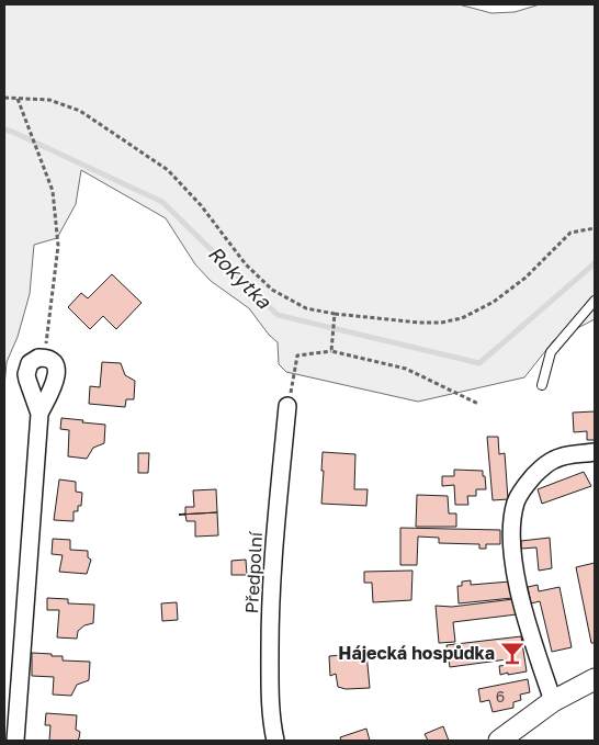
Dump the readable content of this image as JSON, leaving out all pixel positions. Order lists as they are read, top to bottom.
{
  "streets": {
    "street": ["Předpolní"]
  },
  "water": ["Rokytka"],
  "places": {
    "bar": ["Hájecká hospůdka"]
  },
  "house_numbers": ["6"]
}
